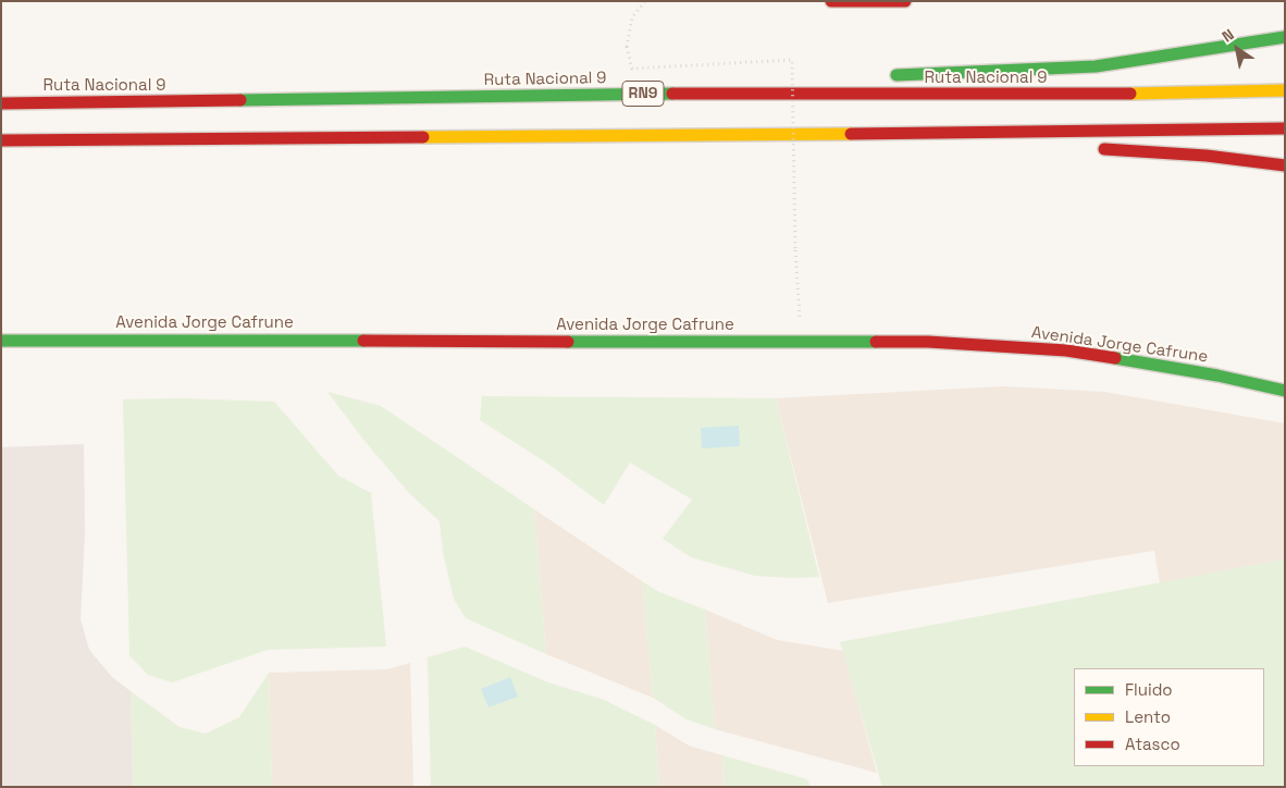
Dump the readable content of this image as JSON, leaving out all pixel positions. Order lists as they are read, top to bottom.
{
  "streets": {
    "main road": ["Ruta Nacional 9", "RN9", "Avenida Jorge Cafrune"]
  },
  "legend": ["Fluido", "Lento", "Atasco"],
  "north": "top left"
}
